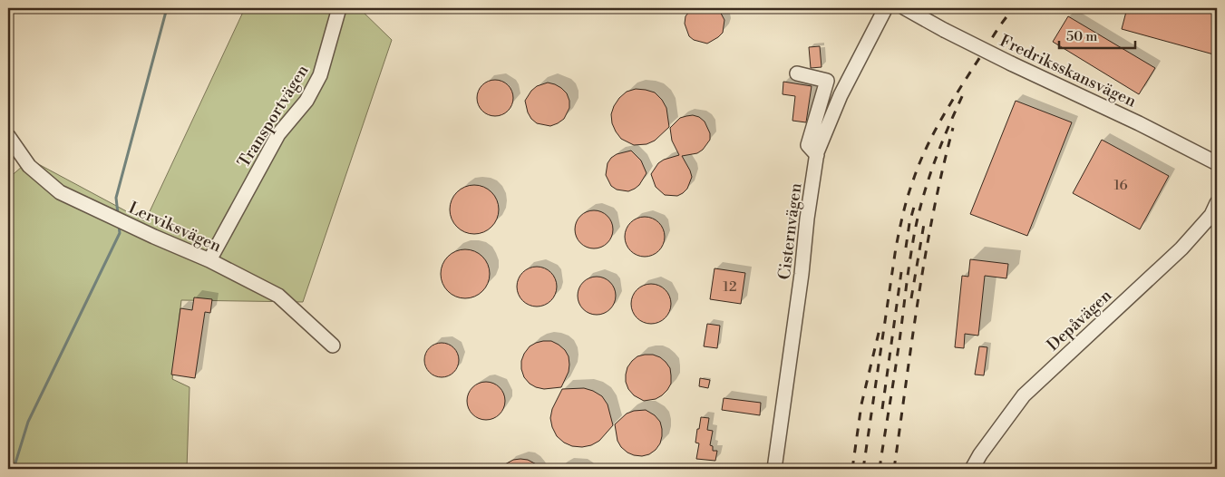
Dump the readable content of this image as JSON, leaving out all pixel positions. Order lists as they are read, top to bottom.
{
  "streets": {
    "street": [
      "Fredriksskansvägen",
      "Transportvägen",
      "Lerviksvägen",
      "Cisternvägen",
      "Depåvägen"
    ]
  },
  "crossings": [
    ["Transportvägen", "Lerviksvägen"]
  ],
  "house_numbers": ["16", "12"],
  "scale_bar": "50 m"
}
